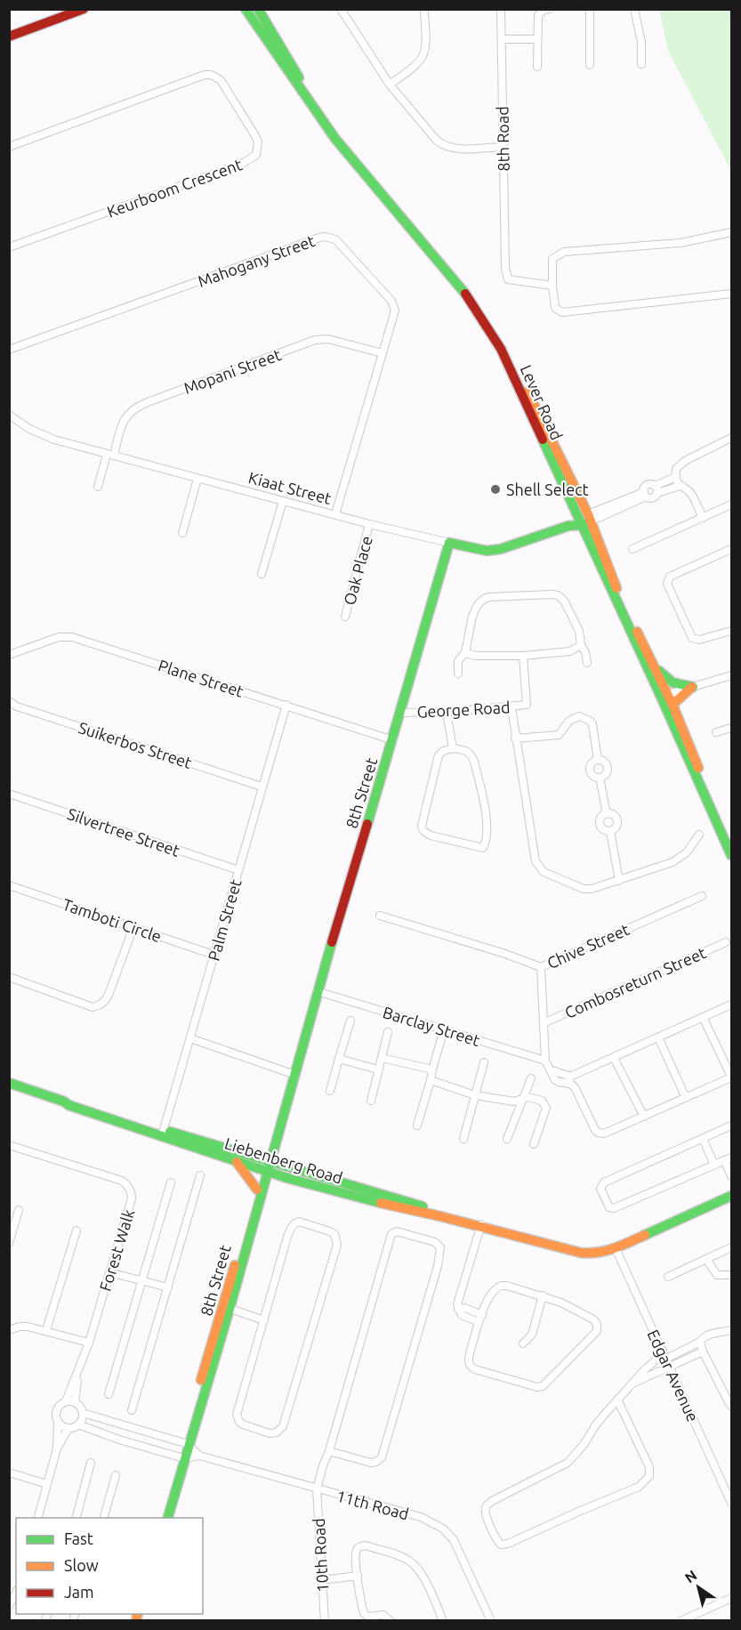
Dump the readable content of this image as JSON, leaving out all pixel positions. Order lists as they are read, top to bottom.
{
  "streets": {
    "street": [
      "8th Road",
      "Keurboom Crescent",
      "Mahogany Street",
      "Mopani Street",
      "Lever Road",
      "Kiaat Street",
      "Oak Place",
      "Plane Street",
      "George Road",
      "Suikerbos Street",
      "8th Street",
      "Silvertree Street",
      "Tamboti Circle",
      "Palm Street",
      "Chive Street",
      "Combosreturn Street",
      "Barclay Street",
      "Liebenberg Road",
      "Forest Walk",
      "Edgar Avenue",
      "11th Road",
      "10th Road"
    ]
  },
  "crossings": [
    ["Mahogany Street", "Mopani Street"],
    ["Mahogany Street", "Kiaat Street"],
    ["Mopani Street", "Kiaat Street"],
    ["Lever Road", "Kiaat Street"],
    ["Kiaat Street", "Oak Place"],
    ["Kiaat Street", "8th Street"],
    ["Plane Street", "8th Street"],
    ["Plane Street", "Palm Street"],
    ["George Road", "8th Street"],
    ["Suikerbos Street", "Palm Street"],
    ["8th Street", "Barclay Street"],
    ["8th Street", "Liebenberg Road"],
    ["8th Street", "11th Road"],
    ["Silvertree Street", "Palm Street"],
    ["Tamboti Circle", "Palm Street"],
    ["Palm Street", "Liebenberg Road"],
    ["Liebenberg Road", "Edgar Avenue"],
    ["11th Road", "10th Road"]
  ],
  "places": ["Shell Select"],
  "legend": ["Fast", "Slow", "Jam"],
  "north": "top left"
}
